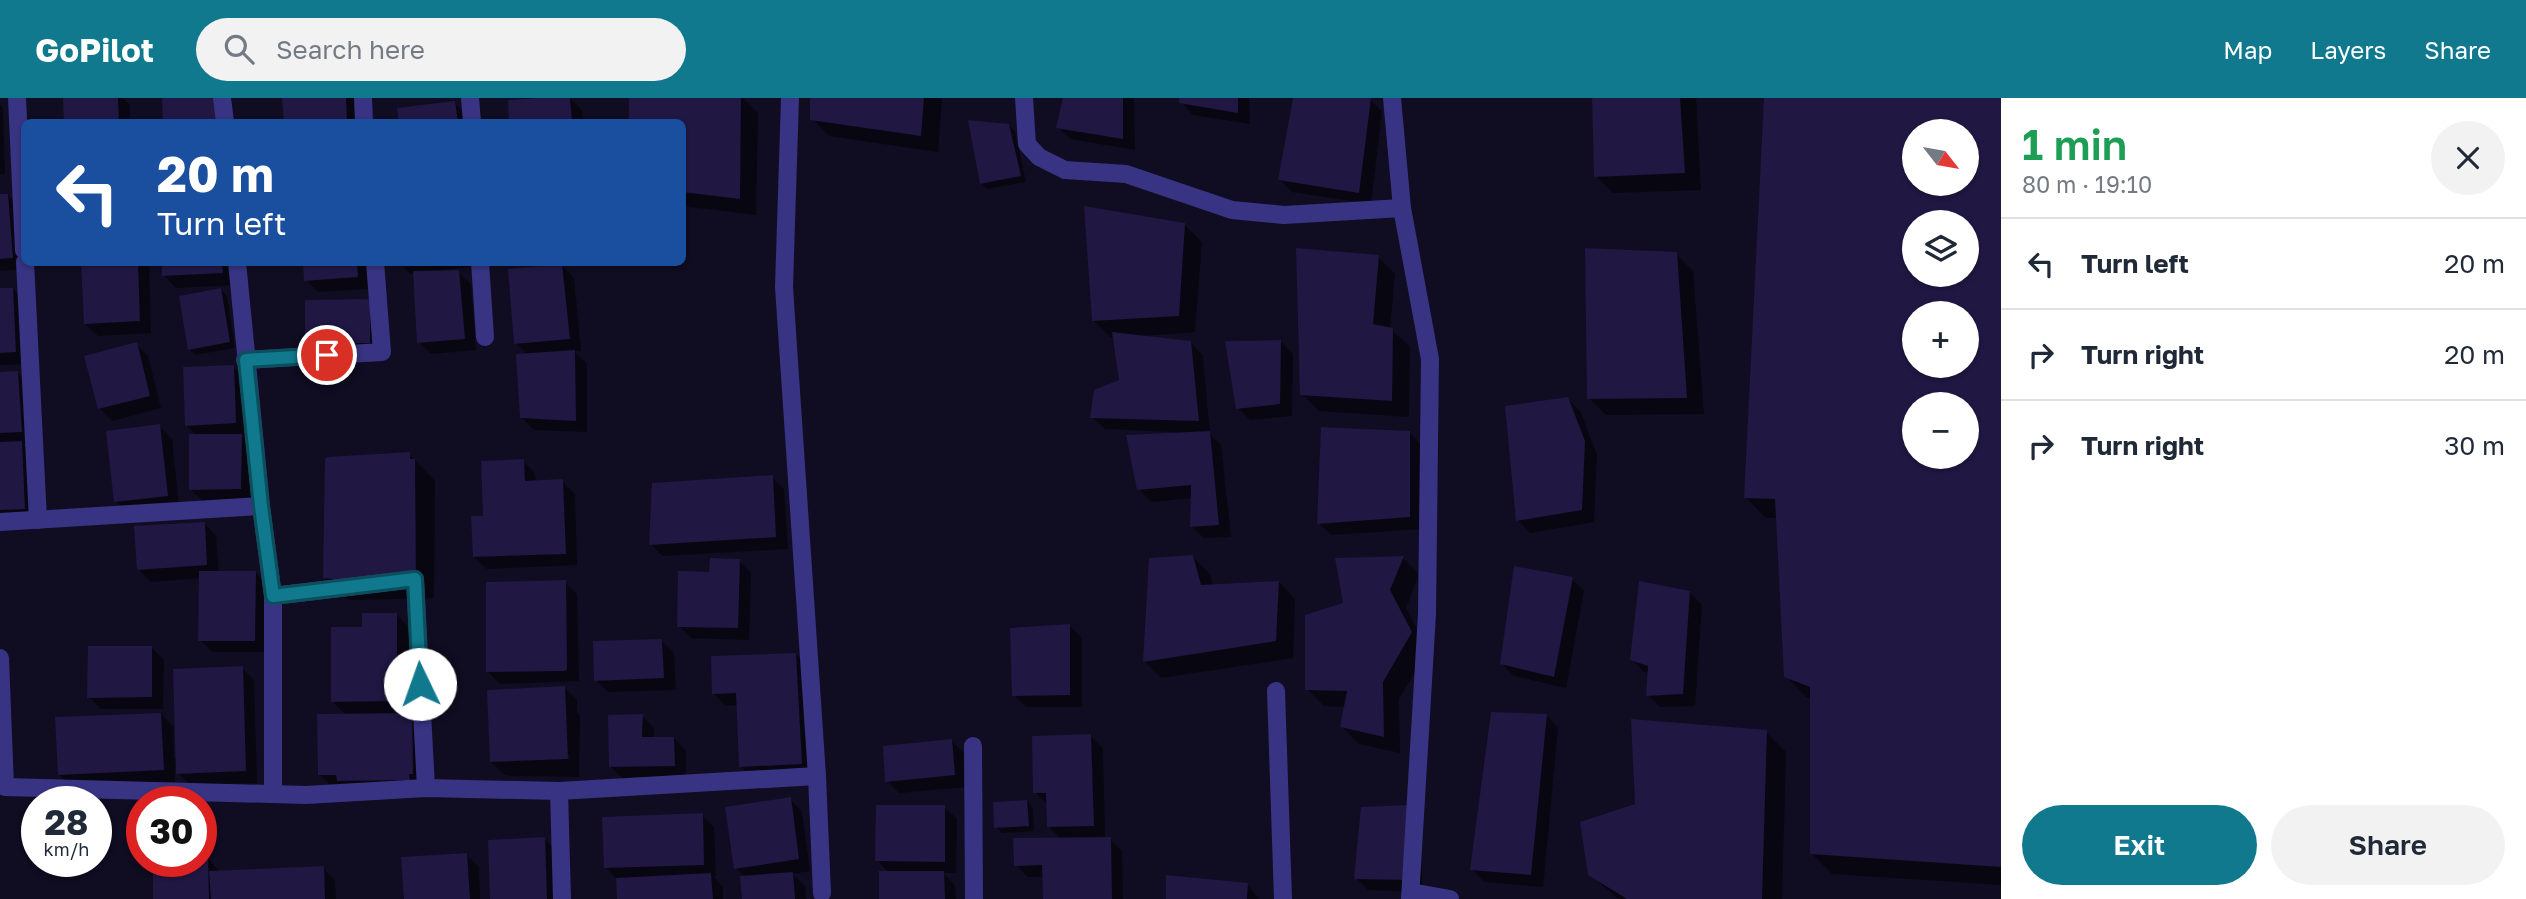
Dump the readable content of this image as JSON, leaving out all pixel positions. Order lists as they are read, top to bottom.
{
  "north": "bottom right",
  "page": {
    "header": "GoPilot",
    "search": "Search here",
    "nav": ["Map", "Layers", "Share"],
    "heading": ["1 min", "80 m · 19:10"],
    "map_buttons": ["+", "−"],
    "turn": ["20 m", "Turn left"],
    "list": [
      {
        "name": "Turn left",
        "value": "20 m"
      },
      {
        "name": "Turn right",
        "value": "20 m"
      },
      {
        "name": "Turn right",
        "value": "30 m"
      }
    ],
    "speed": "28 km/h",
    "limit": "30",
    "buttons": ["Exit", "Share"]
  }
}
